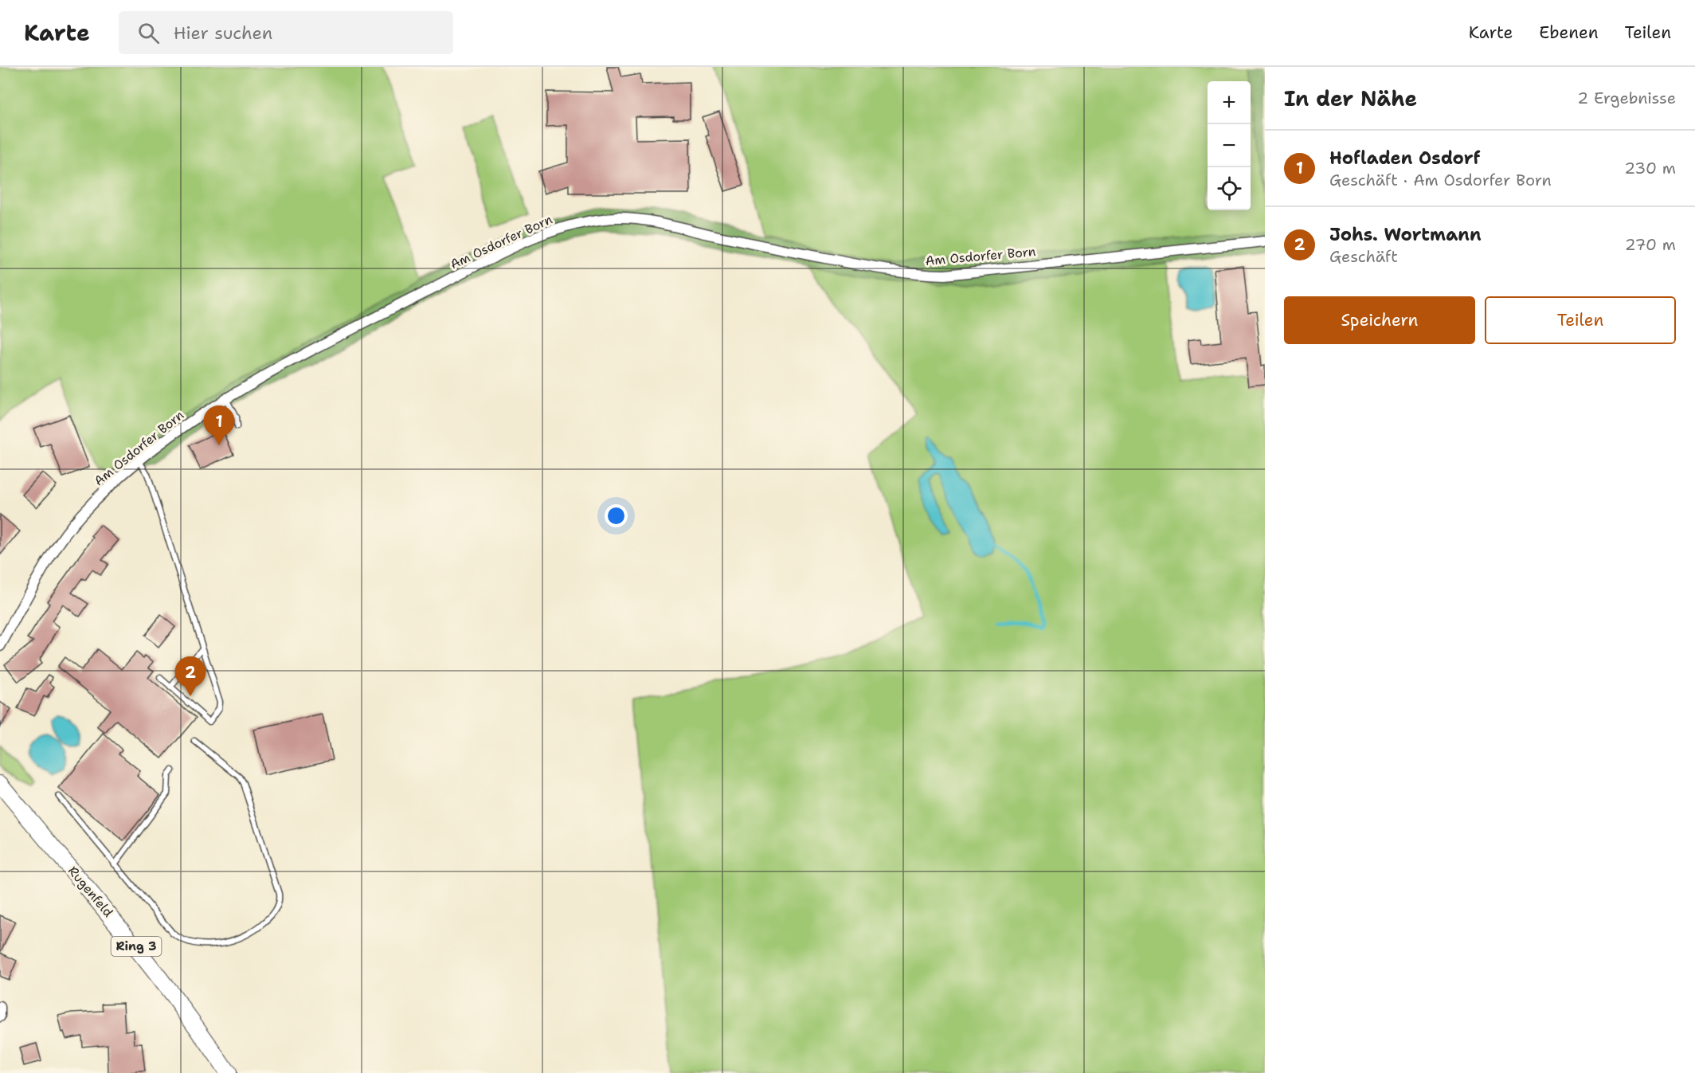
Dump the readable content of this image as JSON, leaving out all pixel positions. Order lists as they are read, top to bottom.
{
  "streets": {
    "main road": ["Rugenfeld", "Ring 3"],
    "street": ["Am Osdorfer Born"]
  },
  "page": {
    "header": "Karte",
    "search": "Hier suchen",
    "nav": ["Karte", "Ebenen", "Teilen"],
    "heading": ["In der Nähe", "2 Ergebnisse"],
    "map_buttons": ["+", "−"],
    "list": [
      {
        "mark": "1",
        "name": "Hofladen Osdorf",
        "note": "Geschäft · Am Osdorfer Born",
        "value": "230 m"
      },
      {
        "mark": "2",
        "name": "Johs. Wortmann",
        "note": "Geschäft",
        "value": "270 m"
      }
    ],
    "buttons": ["Speichern", "Teilen"],
    "pins": ["1", "2"]
  }
}
